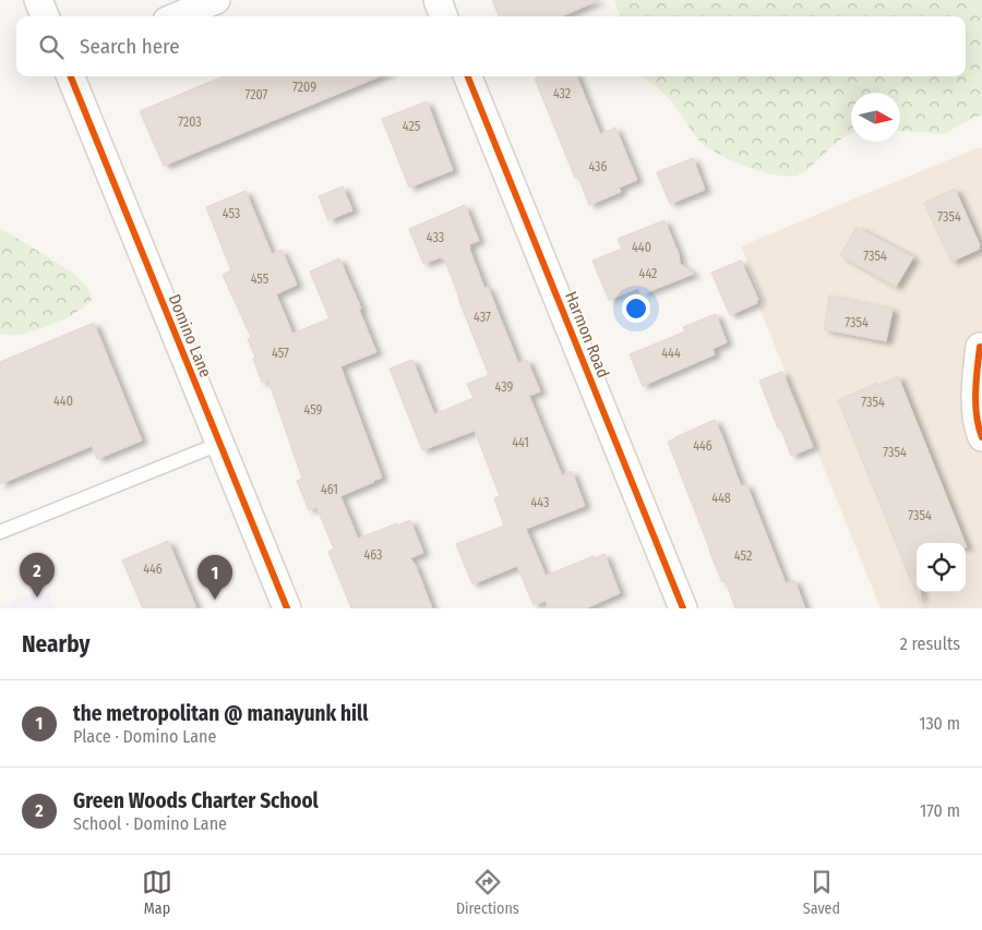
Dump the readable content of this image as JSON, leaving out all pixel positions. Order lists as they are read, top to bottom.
{
  "streets": {
    "street": ["Harmon Road", "Domino Lane"]
  },
  "house_numbers": [
    "7209",
    "432",
    "7207",
    "7203",
    "425",
    "436",
    "453",
    "7354",
    "433",
    "440",
    "7354",
    "442",
    "455",
    "437",
    "7354",
    "457",
    "444",
    "439",
    "440",
    "7354",
    "459",
    "441",
    "446",
    "7354",
    "461",
    "448",
    "443",
    "7354",
    "463",
    "452",
    "446"
  ],
  "north": "right",
  "page": {
    "search": "Search here",
    "pins": ["2", "1"],
    "heading": ["Nearby", "2 results"],
    "list": [
      {
        "mark": "1",
        "name": "the metropolitan @ manayunk hill",
        "note": "Place · Domino Lane",
        "value": "130 m"
      },
      {
        "mark": "2",
        "name": "Green Woods Charter School",
        "note": "School · Domino Lane",
        "value": "170 m"
      }
    ],
    "nav": ["Map", "Directions", "Saved"]
  }
}
